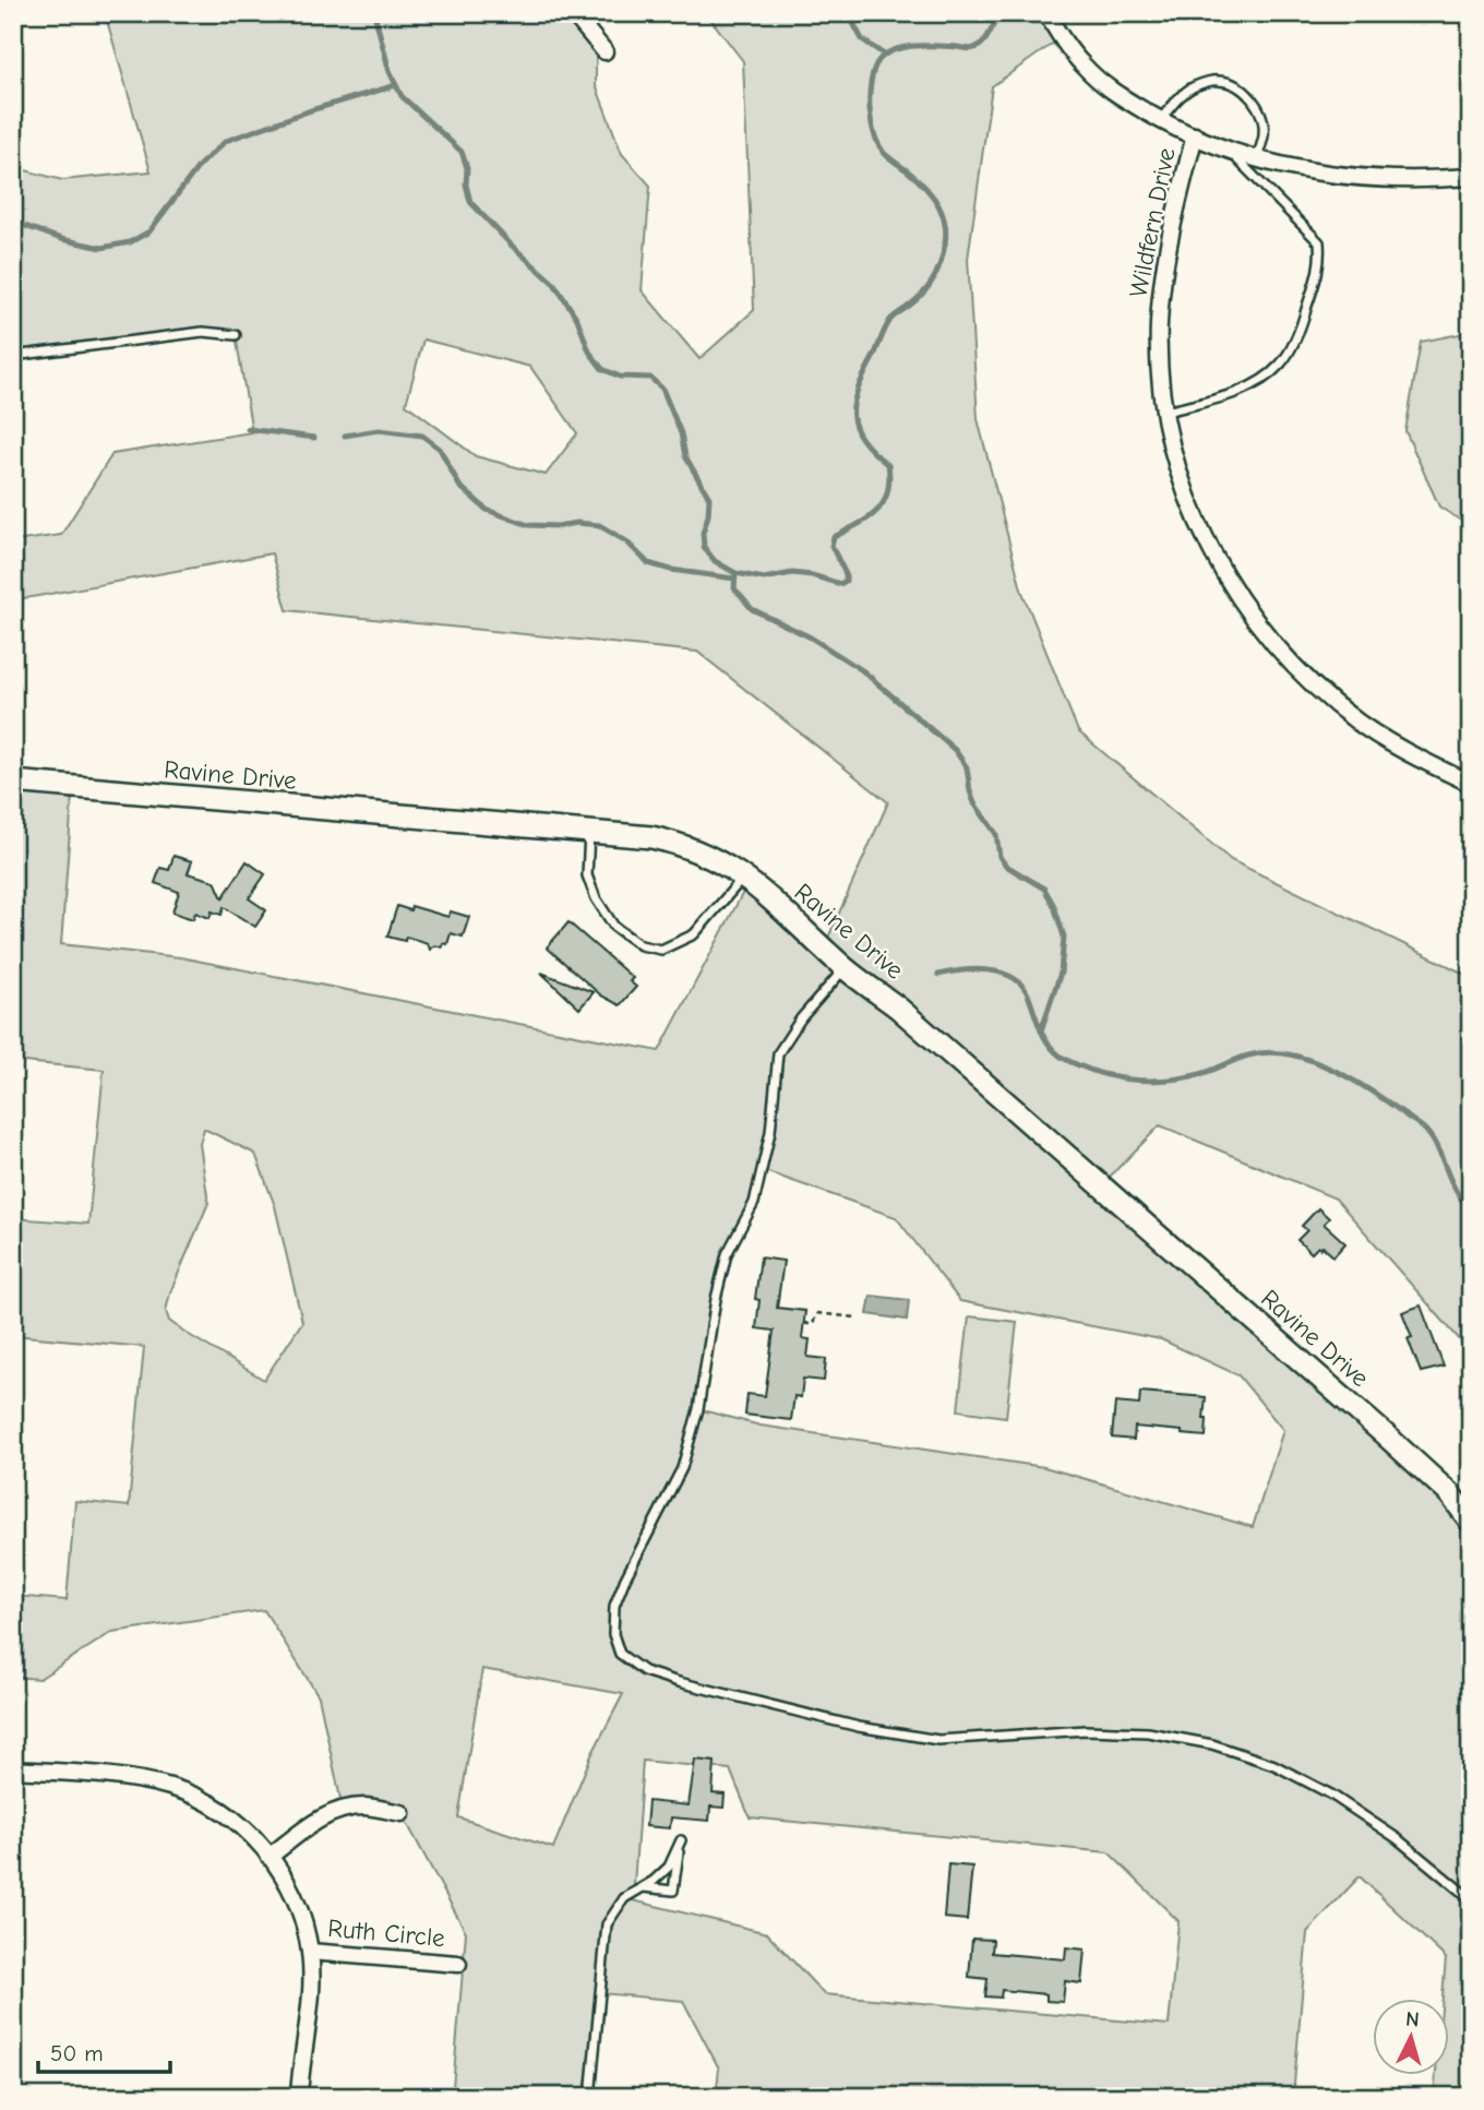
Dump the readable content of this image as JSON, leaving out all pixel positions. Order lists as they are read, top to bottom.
{
  "streets": {
    "street": ["Wildfern Drive", "Ravine Drive", "Ruth Circle"]
  },
  "scale_bar": "50 m",
  "north": "top"
}
